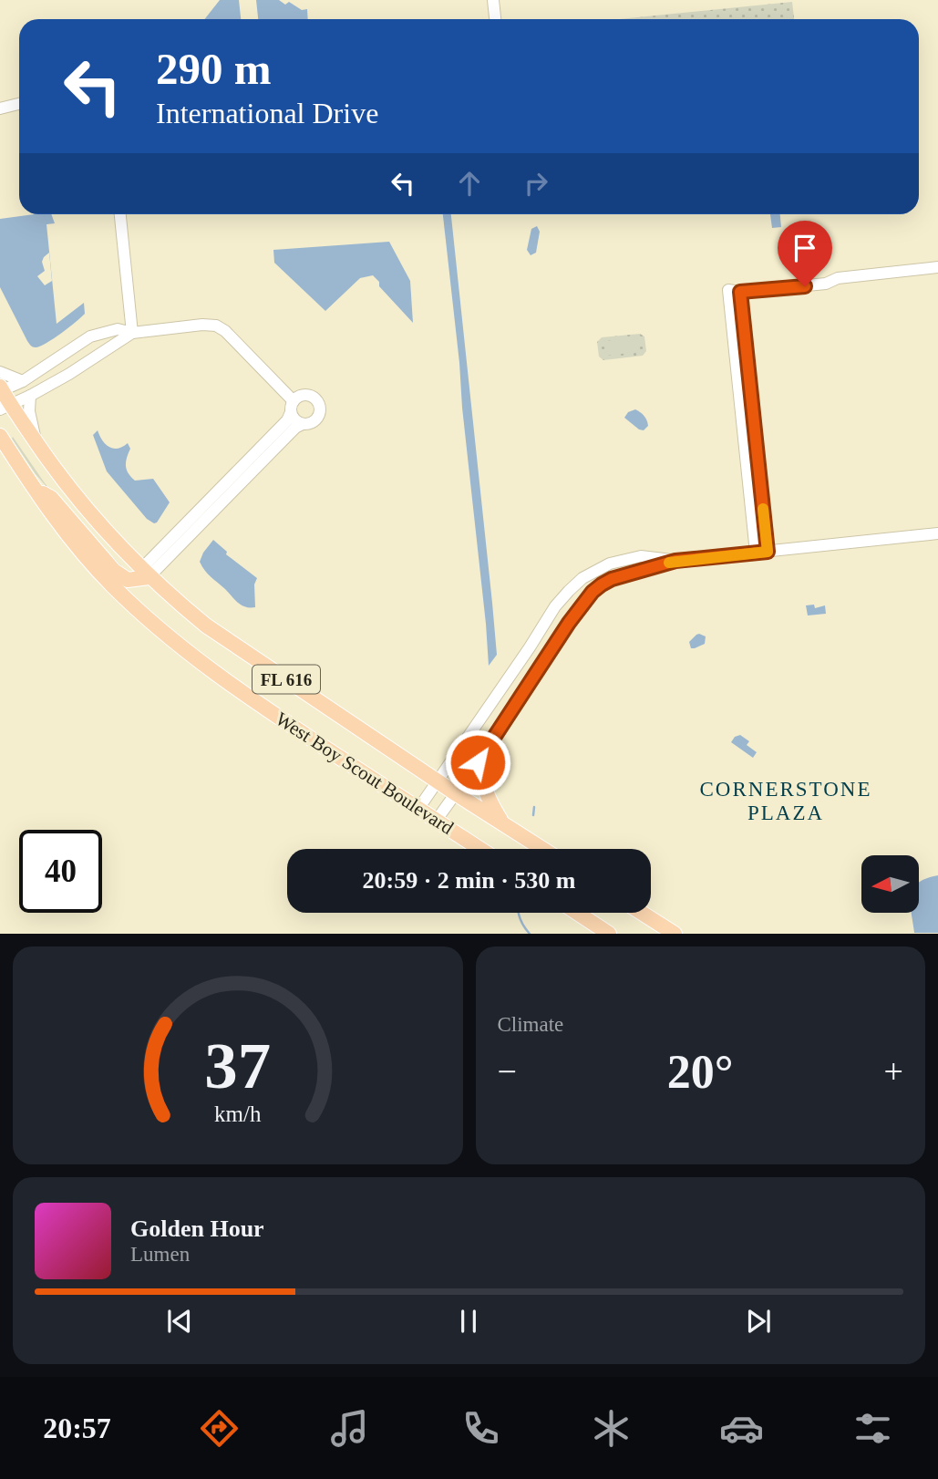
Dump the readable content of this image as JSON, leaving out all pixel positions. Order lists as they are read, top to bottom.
{
  "streets": {
    "main road": ["FL 616", "West Boy Scout Boulevard"]
  },
  "districts": ["CORNERSTONE PLAZA"],
  "north": "left",
  "page": {
    "turn": ["290 m", "International Drive"],
    "limit": "40",
    "trip": "20:59 · 2 min · 530 m",
    "tile": "Climate",
    "heat": ["−", "20°", "+"],
    "song": ["Golden Hour", "Lumen"],
    "tabs": "20:57",
    "gauge": ["37", "km/h"]
  }
}
